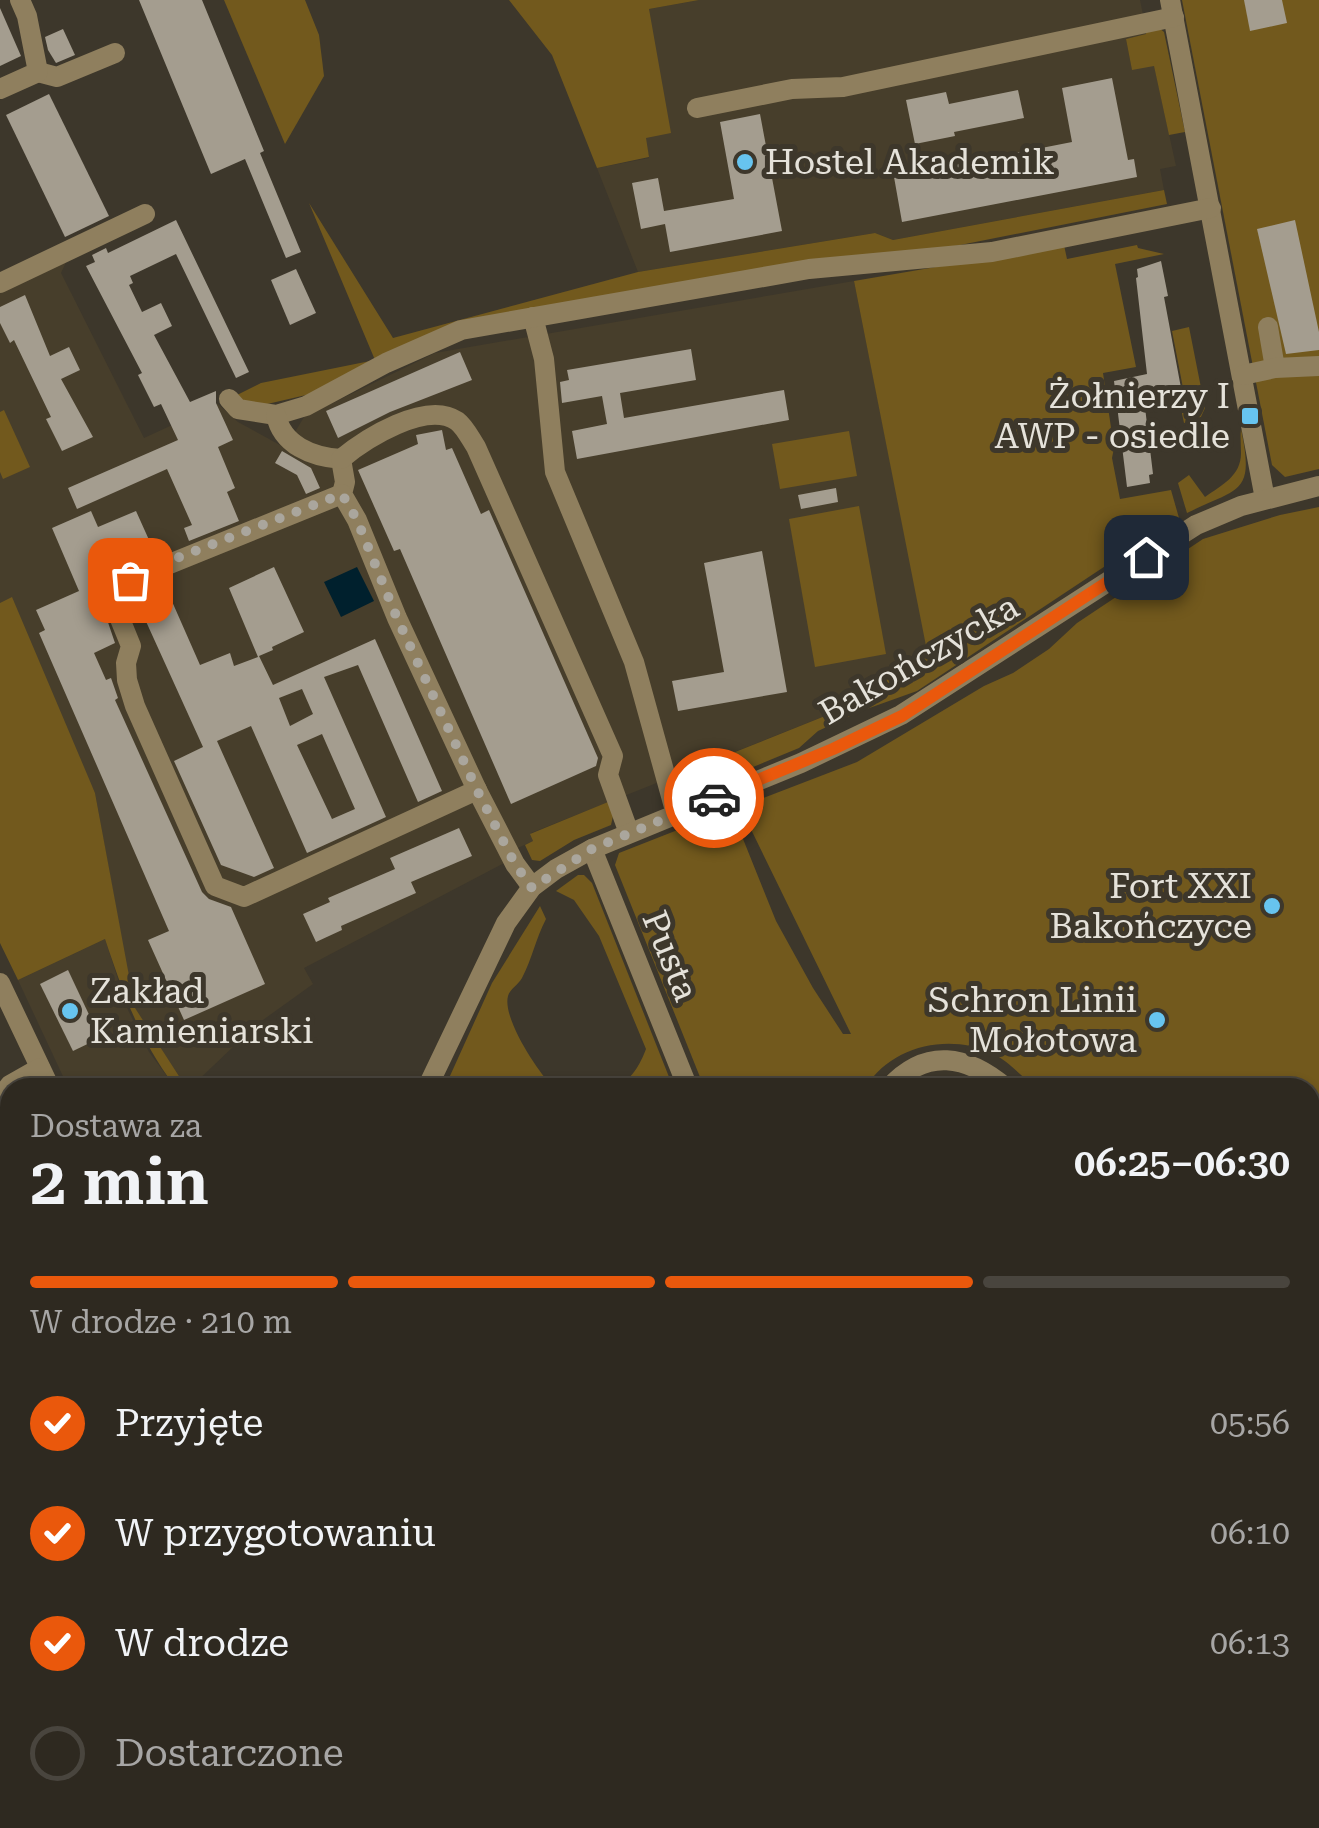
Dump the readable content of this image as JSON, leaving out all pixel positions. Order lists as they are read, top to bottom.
{
  "streets": {
    "street": ["Bakończycka", "Pusta"]
  },
  "crossings": [
    ["Bakończycka", "Pusta"]
  ],
  "places": {
    "other": [
      "Hostel Akademik",
      "Fort XXI Bakończyce",
      "Zakład Kamieniarski",
      "Schron Linii Mołotowa"
    ],
    "transit": ["Żołnierzy I AWP - osiedle"]
  },
  "page": {
    "heading": ["2 min", "Dostawa za", "06:25–06:30"],
    "bar": "W drodze · 210 m",
    "list": [
      ["Przyjęte", "05:56"],
      ["W przygotowaniu", "06:10"],
      ["W drodze", "06:13"],
      "Dostarczone"
    ]
  }
}
